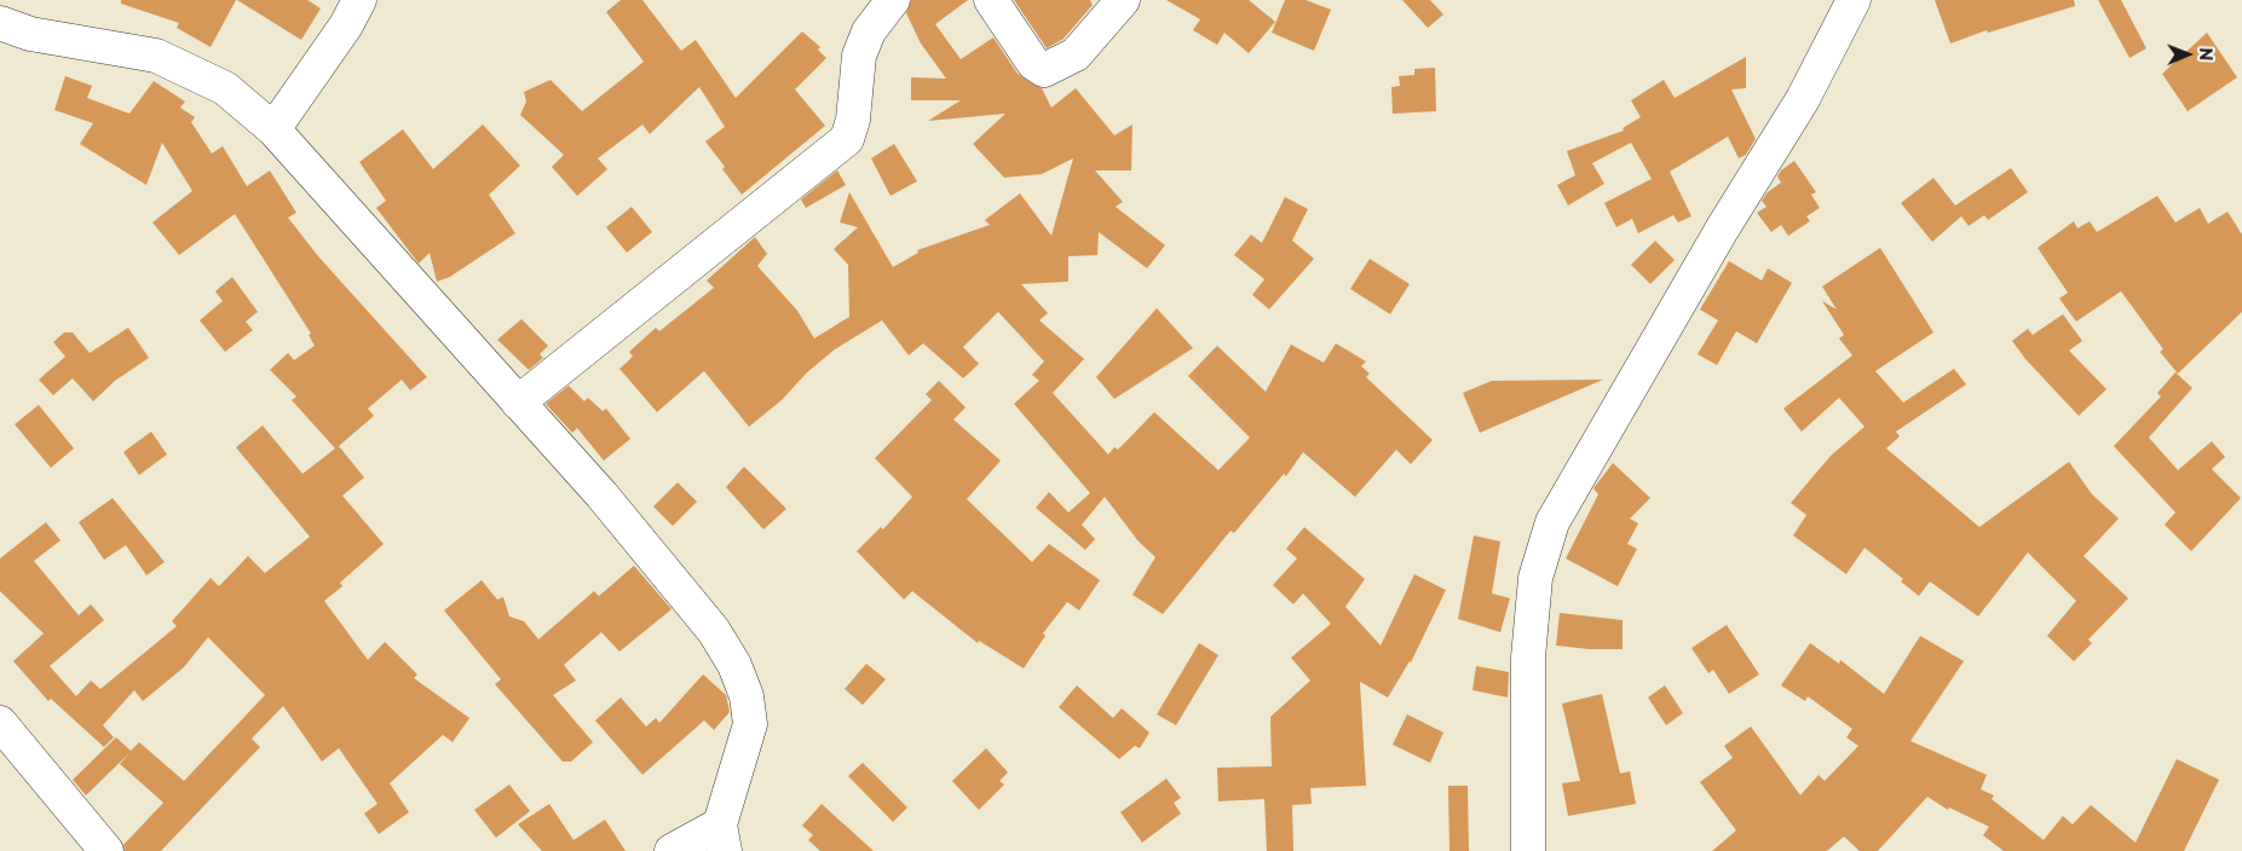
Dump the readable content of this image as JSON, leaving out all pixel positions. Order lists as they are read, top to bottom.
{
  "north": "right"
}
